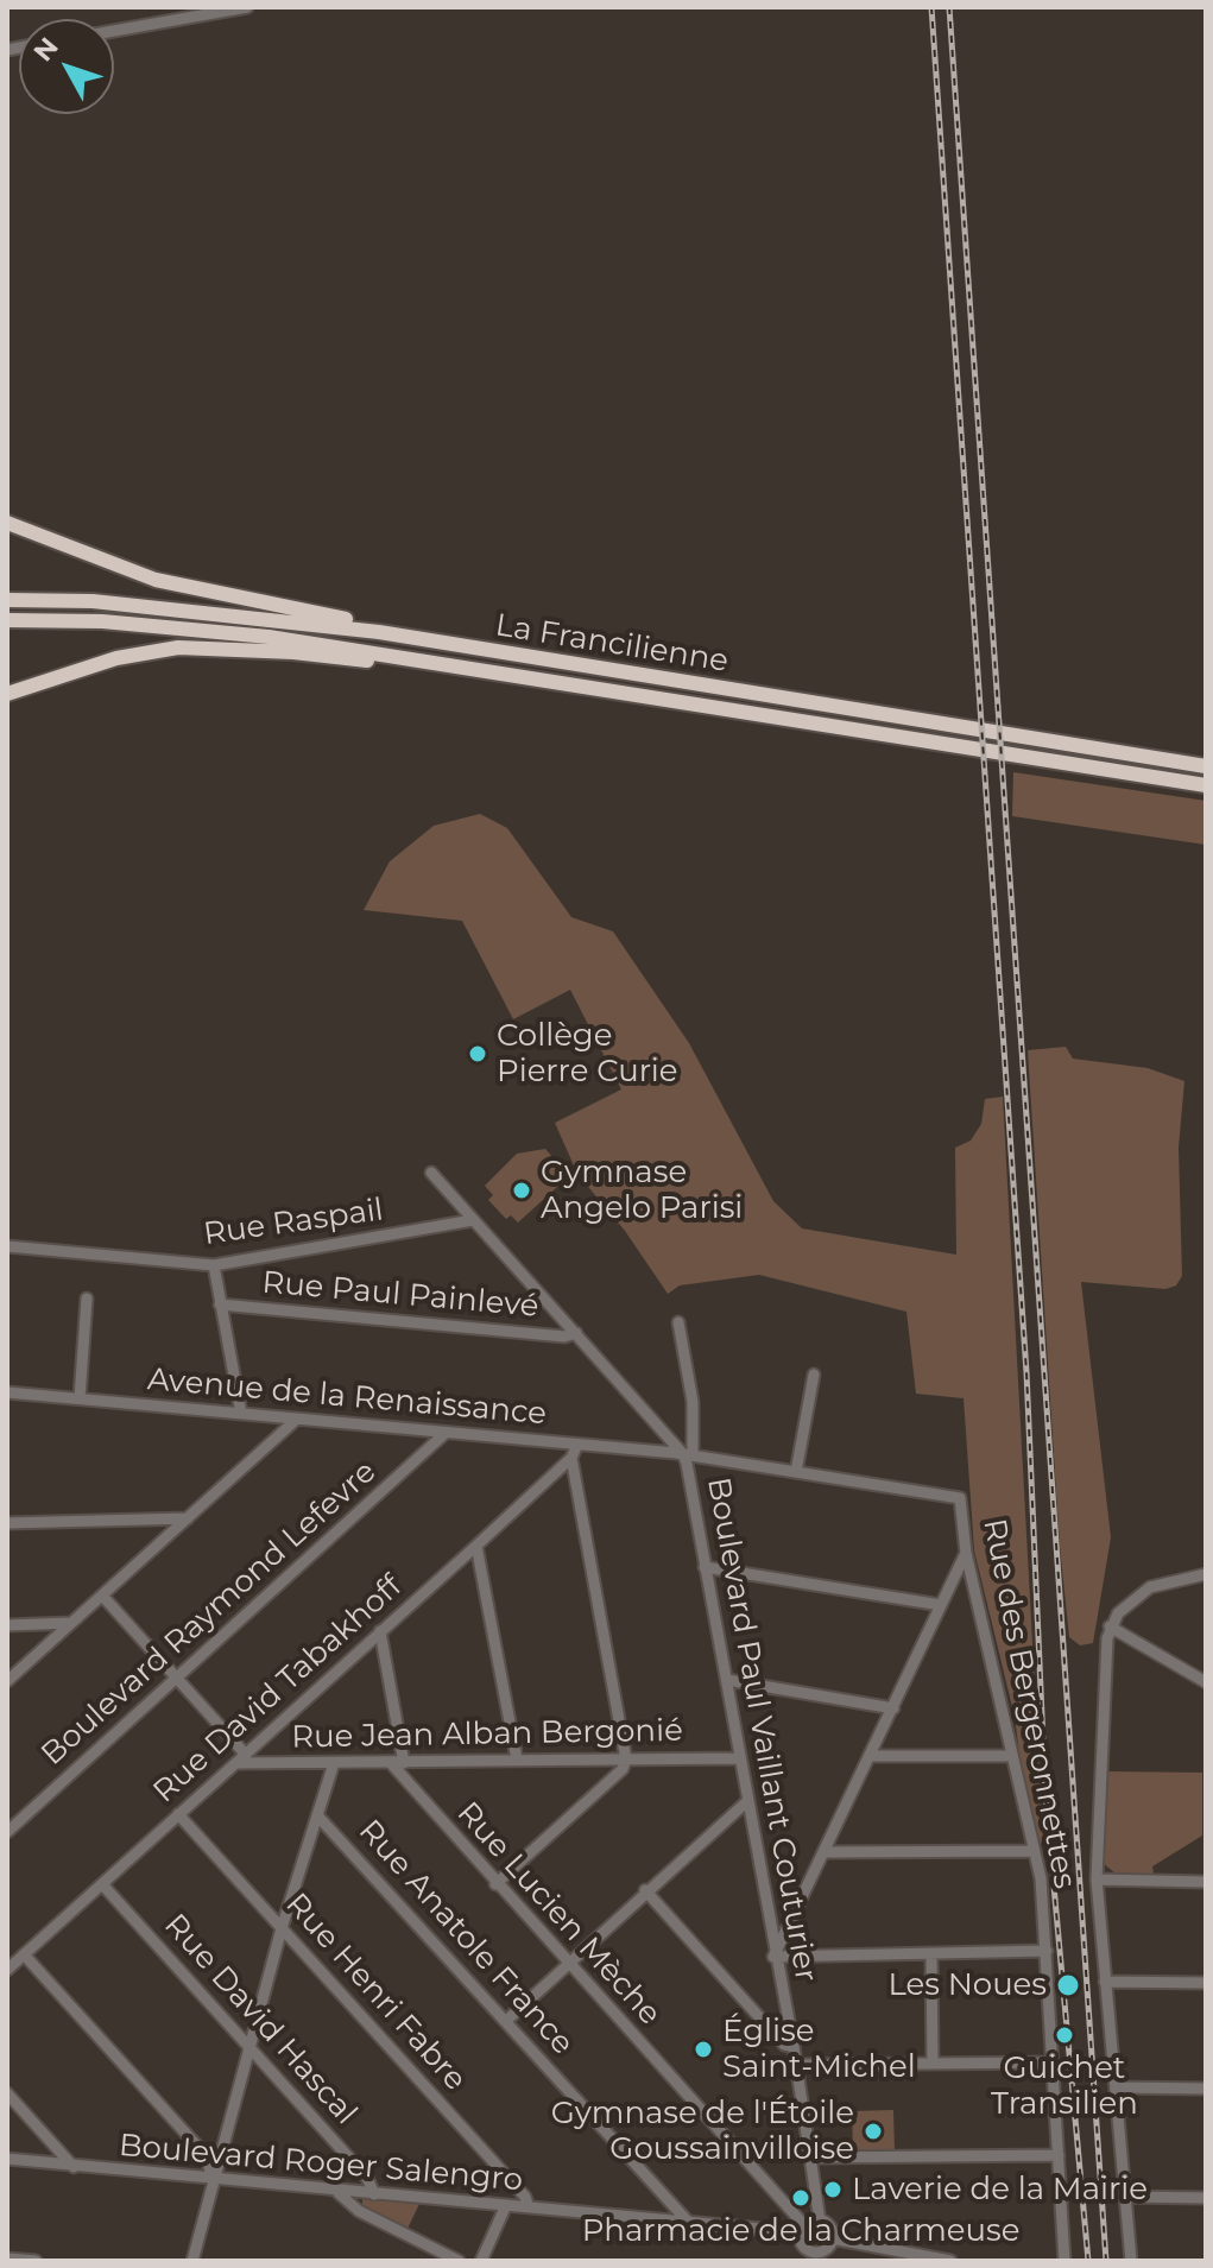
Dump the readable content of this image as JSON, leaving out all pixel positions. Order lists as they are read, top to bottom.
{
  "streets": {
    "highway": ["La Francilienne"],
    "street": [
      "Rue Raspail",
      "Rue Paul Painlevé",
      "Avenue de la Renaissance",
      "Boulevard Raymond Lefevre",
      "Rue David Tabakhoff",
      "Rue des Bergeronnettes",
      "Boulevard Paul Vaillant Couturier",
      "Rue Jean Alban Bergonié",
      "Rue Lucien Mèche",
      "Rue Anatole France",
      "Rue Henri Fabre",
      "Rue David Hascal",
      "Boulevard Roger Salengro"
    ]
  },
  "crossings": [
    ["Rue Raspail", "Boulevard Paul Vaillant Couturier"],
    ["Rue Paul Painlevé", "Boulevard Paul Vaillant Couturier"],
    ["Avenue de la Renaissance", "Boulevard Raymond Lefevre"],
    ["Avenue de la Renaissance", "Rue David Tabakhoff"],
    ["Avenue de la Renaissance", "Rue des Bergeronnettes"],
    ["Avenue de la Renaissance", "Boulevard Paul Vaillant Couturier"],
    ["Rue David Tabakhoff", "Rue Jean Alban Bergonié"],
    ["Rue David Tabakhoff", "Rue Henri Fabre"],
    ["Rue David Tabakhoff", "Rue David Hascal"],
    ["Boulevard Paul Vaillant Couturier", "Rue Jean Alban Bergonié"],
    ["Boulevard Paul Vaillant Couturier", "Rue Lucien Mèche"],
    ["Boulevard Paul Vaillant Couturier", "Boulevard Roger Salengro"],
    ["Rue Jean Alban Bergonié", "Rue Lucien Mèche"],
    ["Rue Lucien Mèche", "Boulevard Roger Salengro"],
    ["Rue Anatole France", "Boulevard Roger Salengro"],
    ["Rue Henri Fabre", "Boulevard Roger Salengro"],
    ["Rue David Hascal", "Boulevard Roger Salengro"]
  ],
  "places": [
    "Collège Pierre Curie",
    "Gymnase Angelo Parisi",
    "Les Noues",
    "Guichet Transilien",
    "Église Saint-Michel",
    "Gymnase de l'Étoile Goussainvilloise",
    "Laverie de la Mairie",
    "Pharmacie de la Charmeuse"
  ],
  "north": "top left"
}
